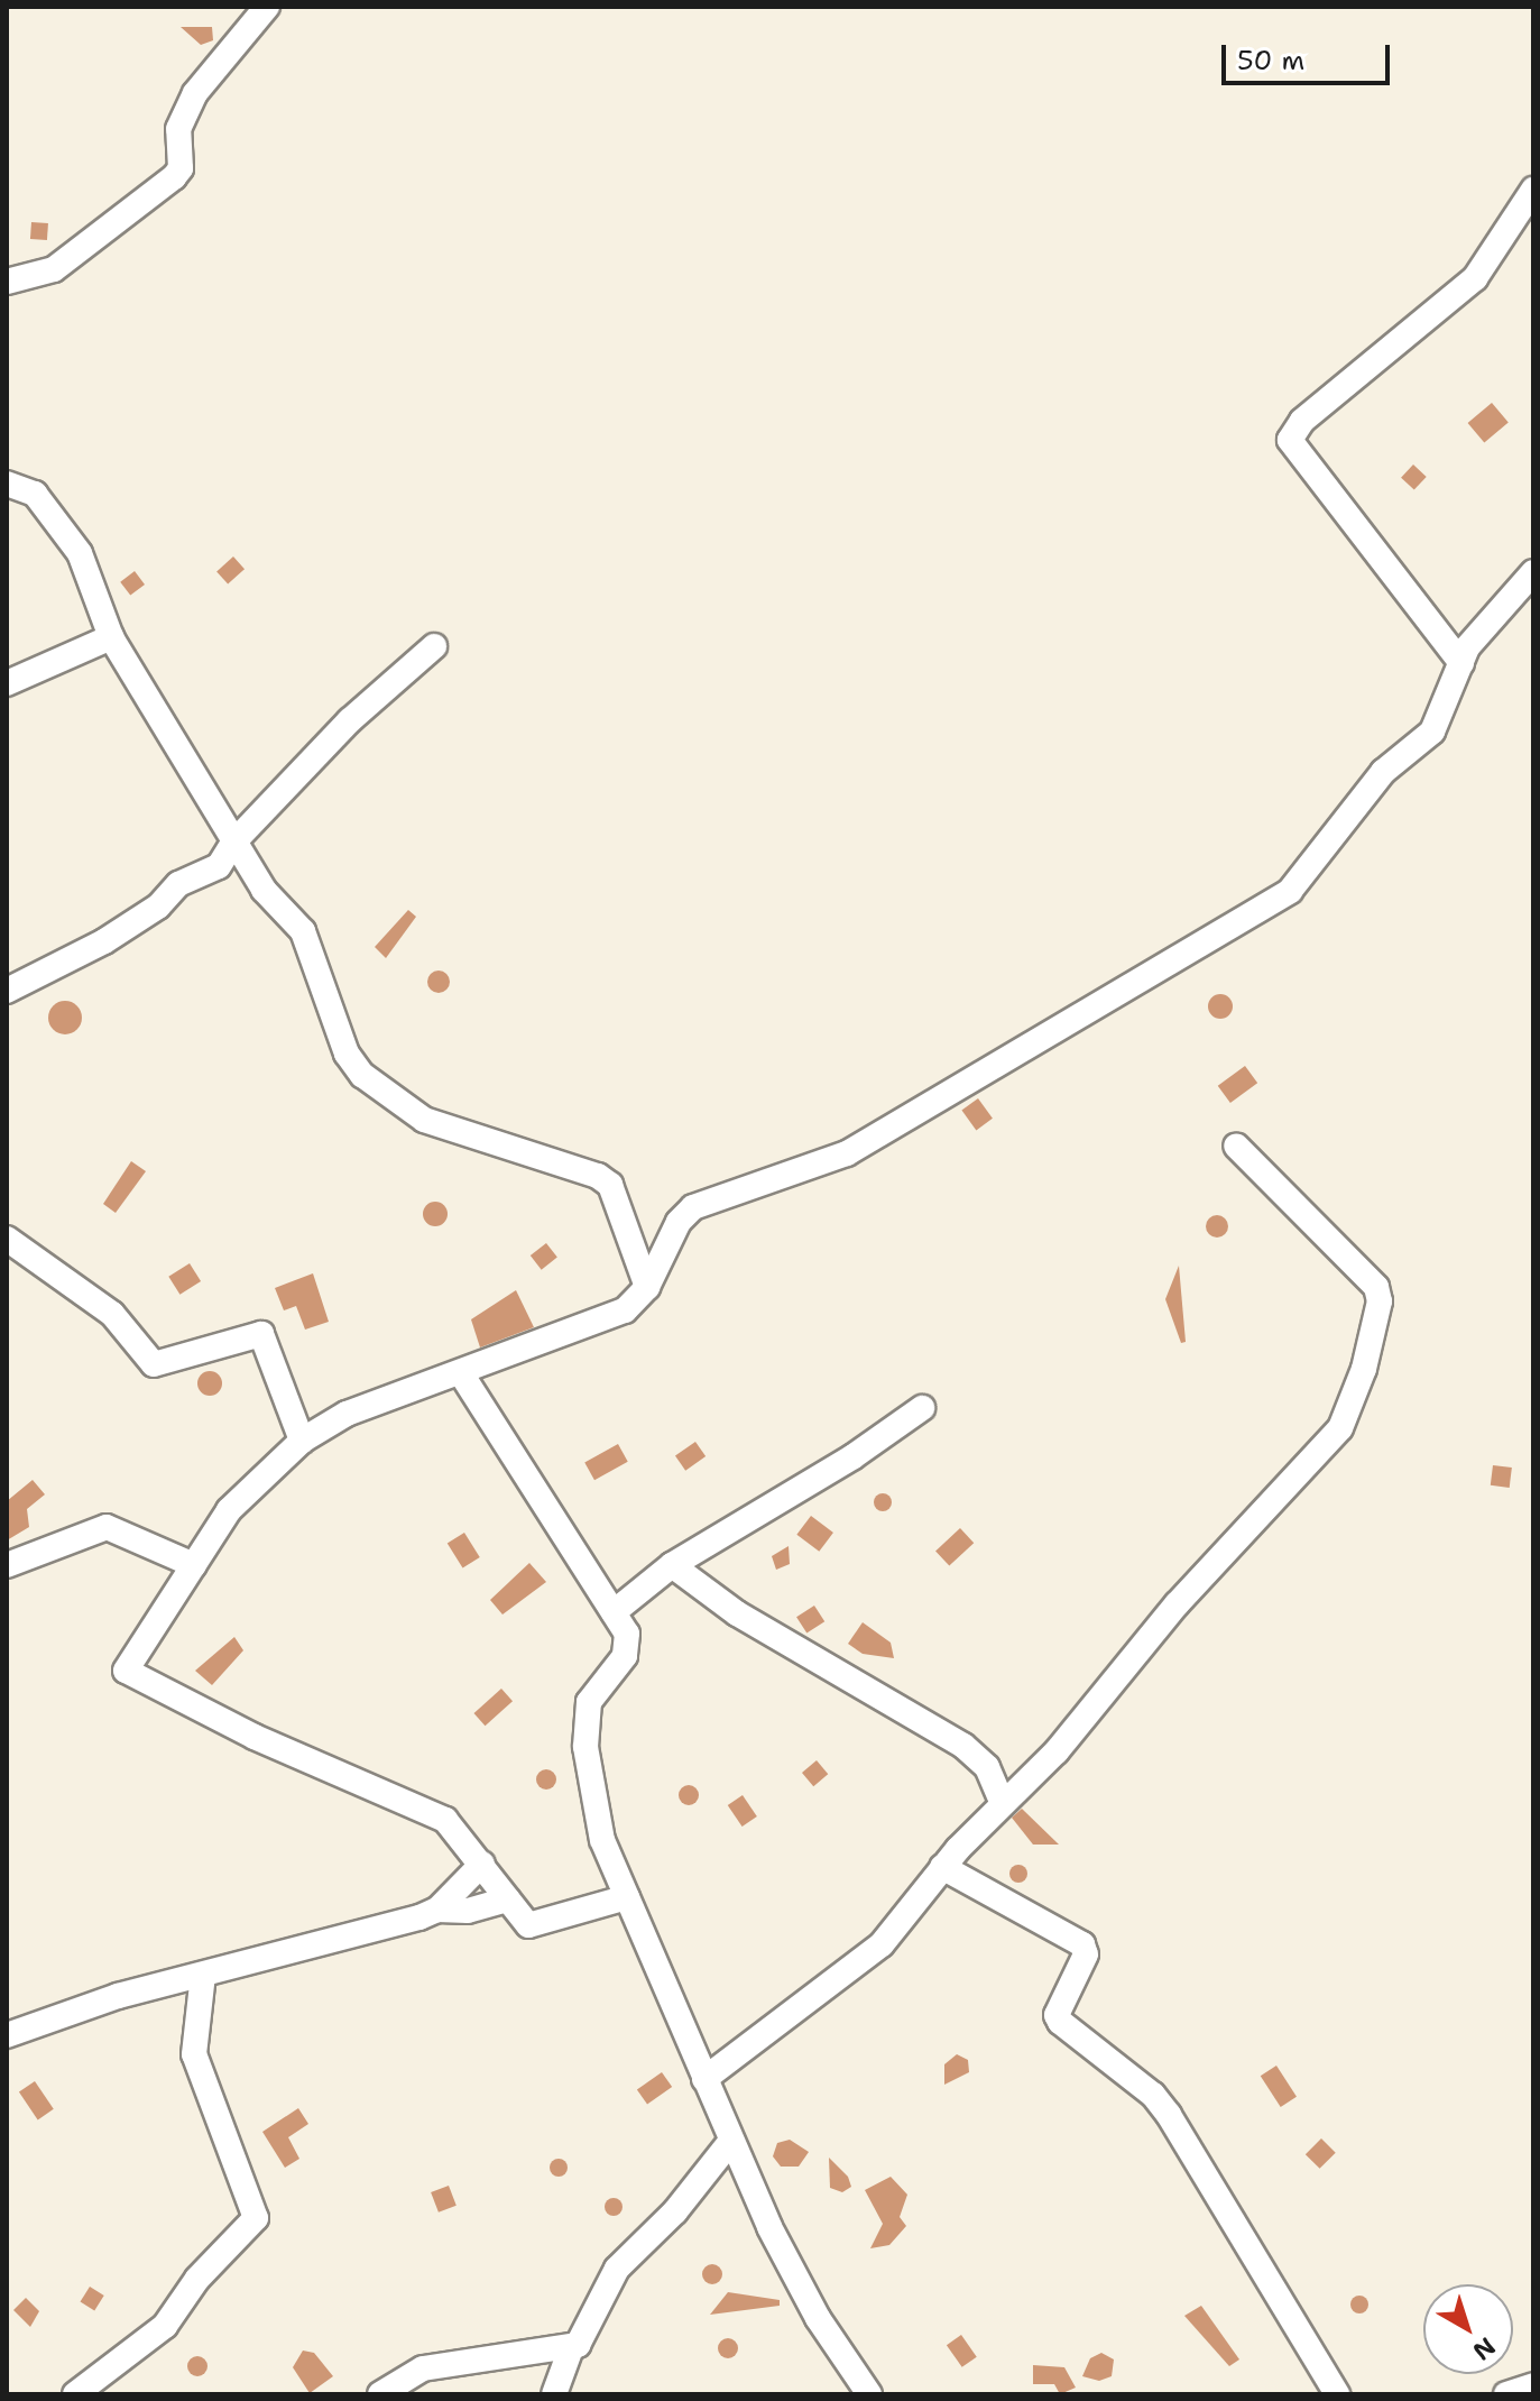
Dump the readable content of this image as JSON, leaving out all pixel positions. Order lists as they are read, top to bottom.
{
  "scale_bar": "50 m",
  "north": "bottom right"
}
